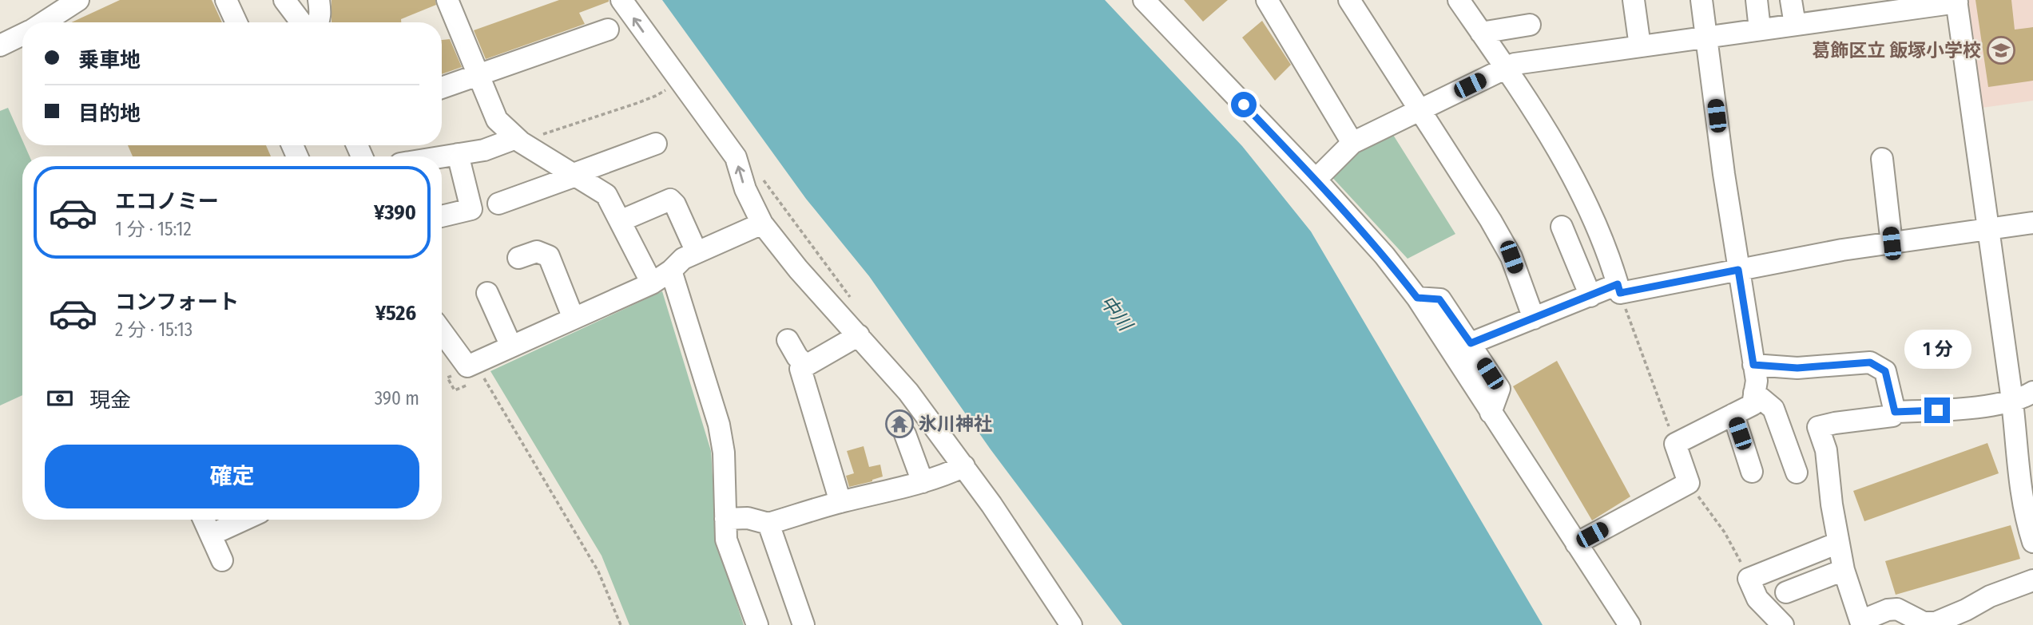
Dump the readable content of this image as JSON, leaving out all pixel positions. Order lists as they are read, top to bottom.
{
  "water": ["中川"],
  "places": {
    "school or university": ["葛飾区立 飯塚小学校"],
    "temple": ["氷川神社"]
  },
  "page": {
    "banner": ["乗車地", "目的地"],
    "list": [
      {
        "name": "エコノミー",
        "note": "1 分 · 15:12",
        "value": "¥390"
      },
      {
        "name": "コンフォート",
        "note": "2 分 · 15:13",
        "value": "¥526"
      }
    ],
    "bubble": "1 分",
    "pay": ["現金", "390 m"],
    "buttons": "確定"
  }
}
